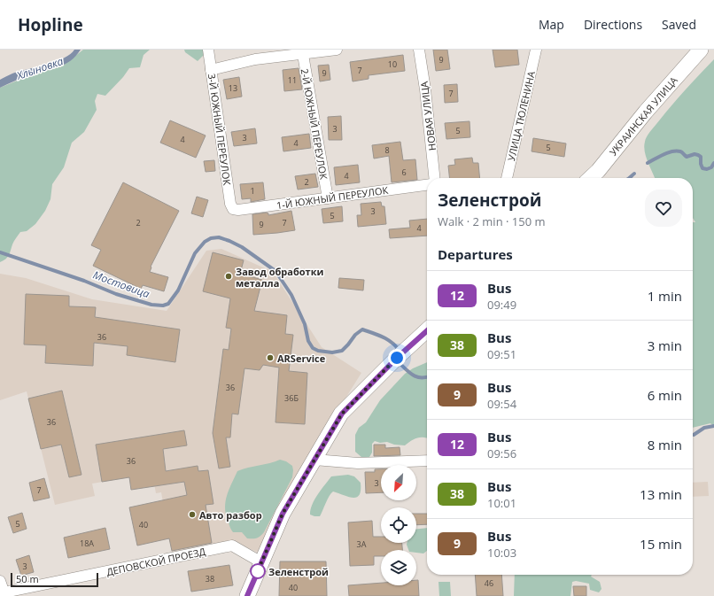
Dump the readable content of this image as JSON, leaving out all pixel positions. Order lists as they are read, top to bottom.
{
  "streets": {
    "main road": ["УКРАИНСКАЯ УЛИЦА"],
    "street": [
      "НОВАЯ УЛИЦА",
      "УЛИЦА ТЮЛЕНИНА",
      "2-Й ЮЖНЫЙ ПЕРЕУЛОК",
      "3-Й ЮЖНЫЙ ПЕРЕУЛОК",
      "1-Й ЮЖНЫЙ ПЕРЕУЛОК",
      "ДЕПОВСКОЙ ПРОЕЗД"
    ]
  },
  "crossings": [
    ["2-Й ЮЖНЫЙ ПЕРЕУЛОК", "1-Й ЮЖНЫЙ ПЕРЕУЛОК"],
    ["3-Й ЮЖНЫЙ ПЕРЕУЛОК", "1-Й ЮЖНЫЙ ПЕРЕУЛОК"]
  ],
  "water": ["Хлыновка", "Мостовица"],
  "places": [
    "Завод обработки металла",
    "ARService",
    "Авто разбор",
    "Зеленстрой"
  ],
  "lines": ["bus line 12"],
  "house_numbers": [
    "9",
    "10",
    "7",
    "9",
    "11",
    "13",
    "7",
    "3",
    "5",
    "3",
    "4",
    "4",
    "5",
    "8",
    "6",
    "4",
    "2",
    "1",
    "3",
    "5",
    "2",
    "7",
    "9",
    "4",
    "36",
    "36",
    "36Б",
    "36",
    "36",
    "3",
    "7",
    "5",
    "40",
    "18А",
    "3А",
    "3",
    "38",
    "46",
    "40"
  ],
  "scale_bar": "50 m",
  "north": "bottom left",
  "page": {
    "header": "Hopline",
    "nav": ["Map", "Directions", "Saved"],
    "heading": [
      ["Зеленстрой", "Walk · 2 min · 150 m"],
      "Departures"
    ],
    "list": [
      {
        "mark": "12",
        "name": "Bus",
        "note": "09:49",
        "value": "1 min"
      },
      {
        "mark": "38",
        "name": "Bus",
        "note": "09:51",
        "value": "3 min"
      },
      {
        "mark": "9",
        "name": "Bus",
        "note": "09:54",
        "value": "6 min"
      },
      {
        "mark": "12",
        "name": "Bus",
        "note": "09:56",
        "value": "8 min"
      },
      {
        "mark": "38",
        "name": "Bus",
        "note": "10:01",
        "value": "13 min"
      },
      {
        "mark": "9",
        "name": "Bus",
        "note": "10:03",
        "value": "15 min"
      }
    ],
    "scale": "50 m"
  }
}
